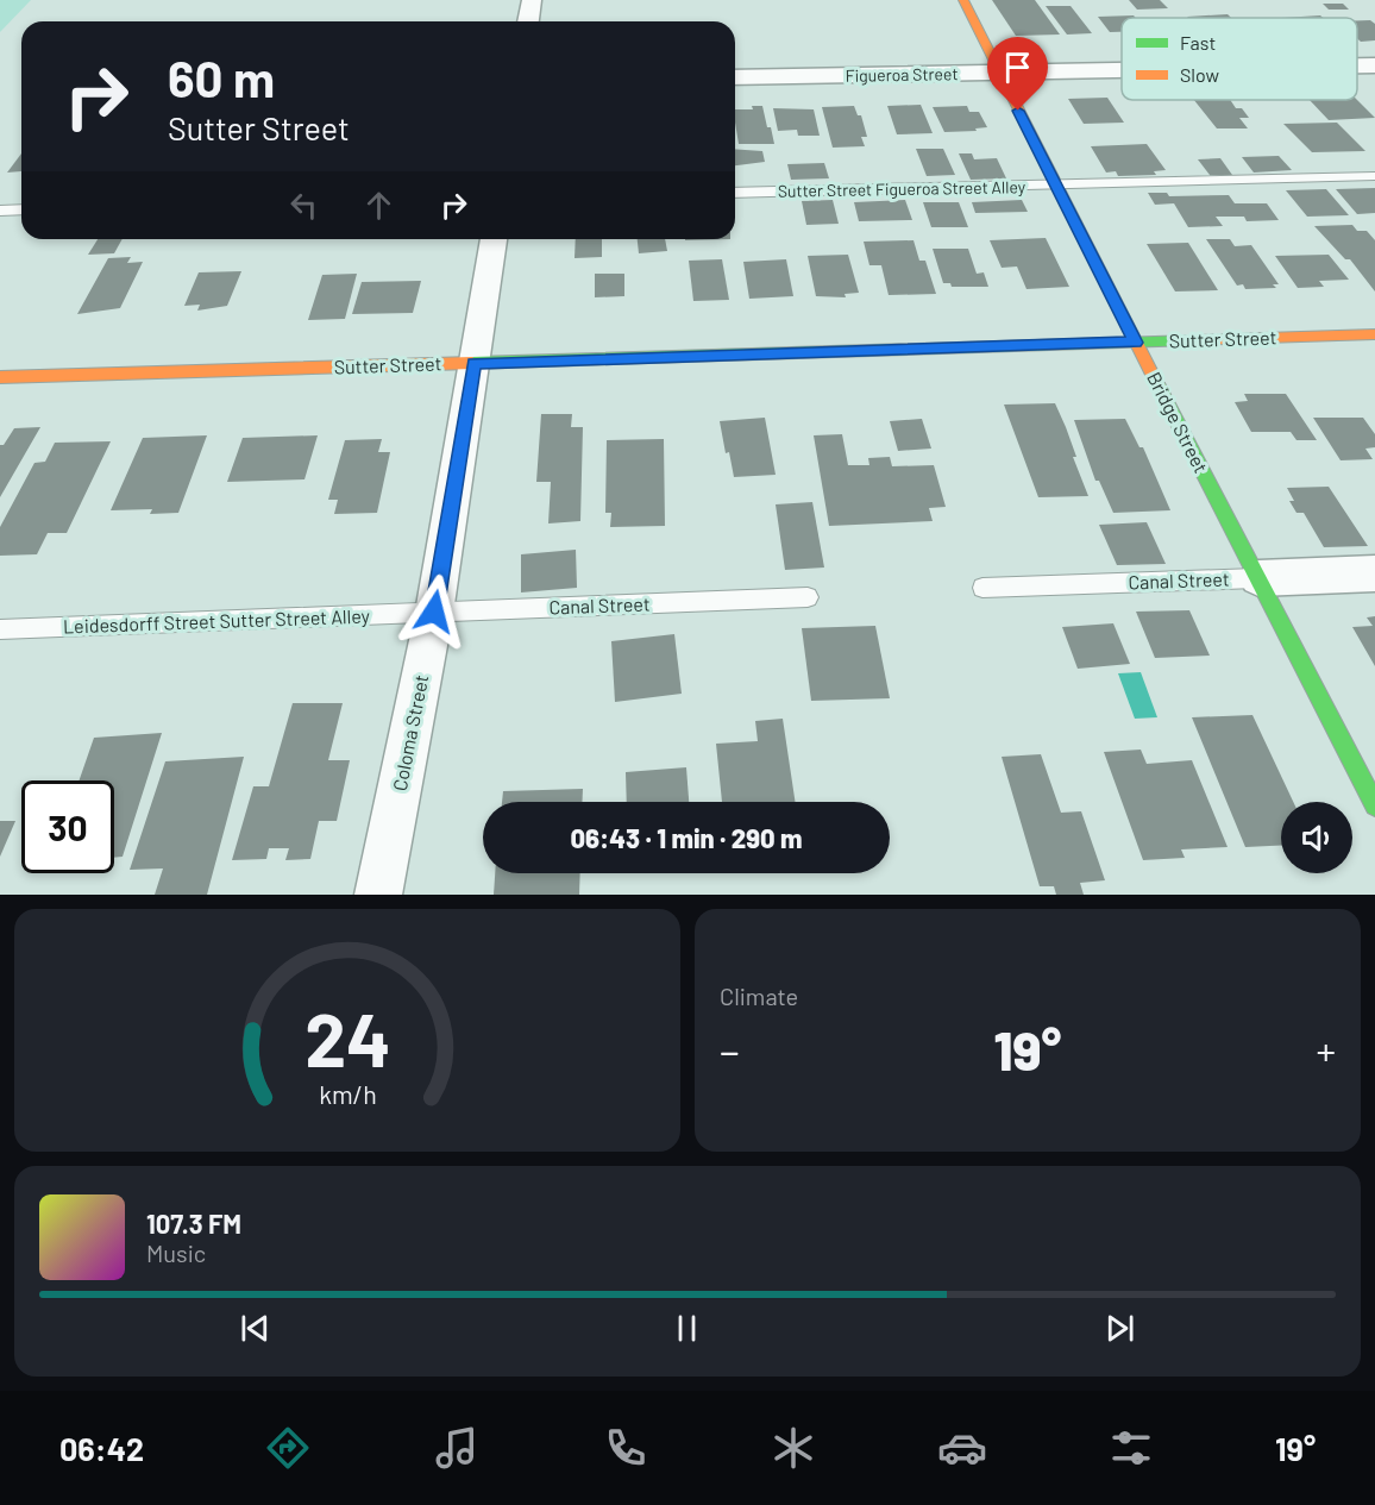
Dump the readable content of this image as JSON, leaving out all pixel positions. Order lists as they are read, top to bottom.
{
  "streets": {
    "street": [
      "Figueroa Street",
      "Sutter Street",
      "Bridge Street",
      "Canal Street",
      "Coloma Street"
    ],
    "lane": ["Sutter Street Figueroa Street Alley", "Leidesdorff Street Sutter Street Alley"]
  },
  "crossings": [
    ["Figueroa Street", "Bridge Street"],
    ["Sutter Street Figueroa Street Alley", "Bridge Street"],
    ["Sutter Street", "Bridge Street"],
    ["Sutter Street", "Coloma Street"],
    ["Bridge Street", "Canal Street"],
    ["Canal Street", "Leidesdorff Street Sutter Street Alley"],
    ["Canal Street", "Coloma Street"],
    ["Leidesdorff Street Sutter Street Alley", "Coloma Street"]
  ],
  "legend": ["Fast", "Slow"],
  "page": {
    "turn": ["60 m", "Sutter Street"],
    "limit": "30",
    "trip": "06:43 · 1 min · 290 m",
    "tile": "Climate",
    "heat": ["−", "19°", "+"],
    "song": ["107.3 FM", "Music"],
    "tabs": ["06:42", "19°"],
    "gauge": ["24", "km/h"]
  }
}
